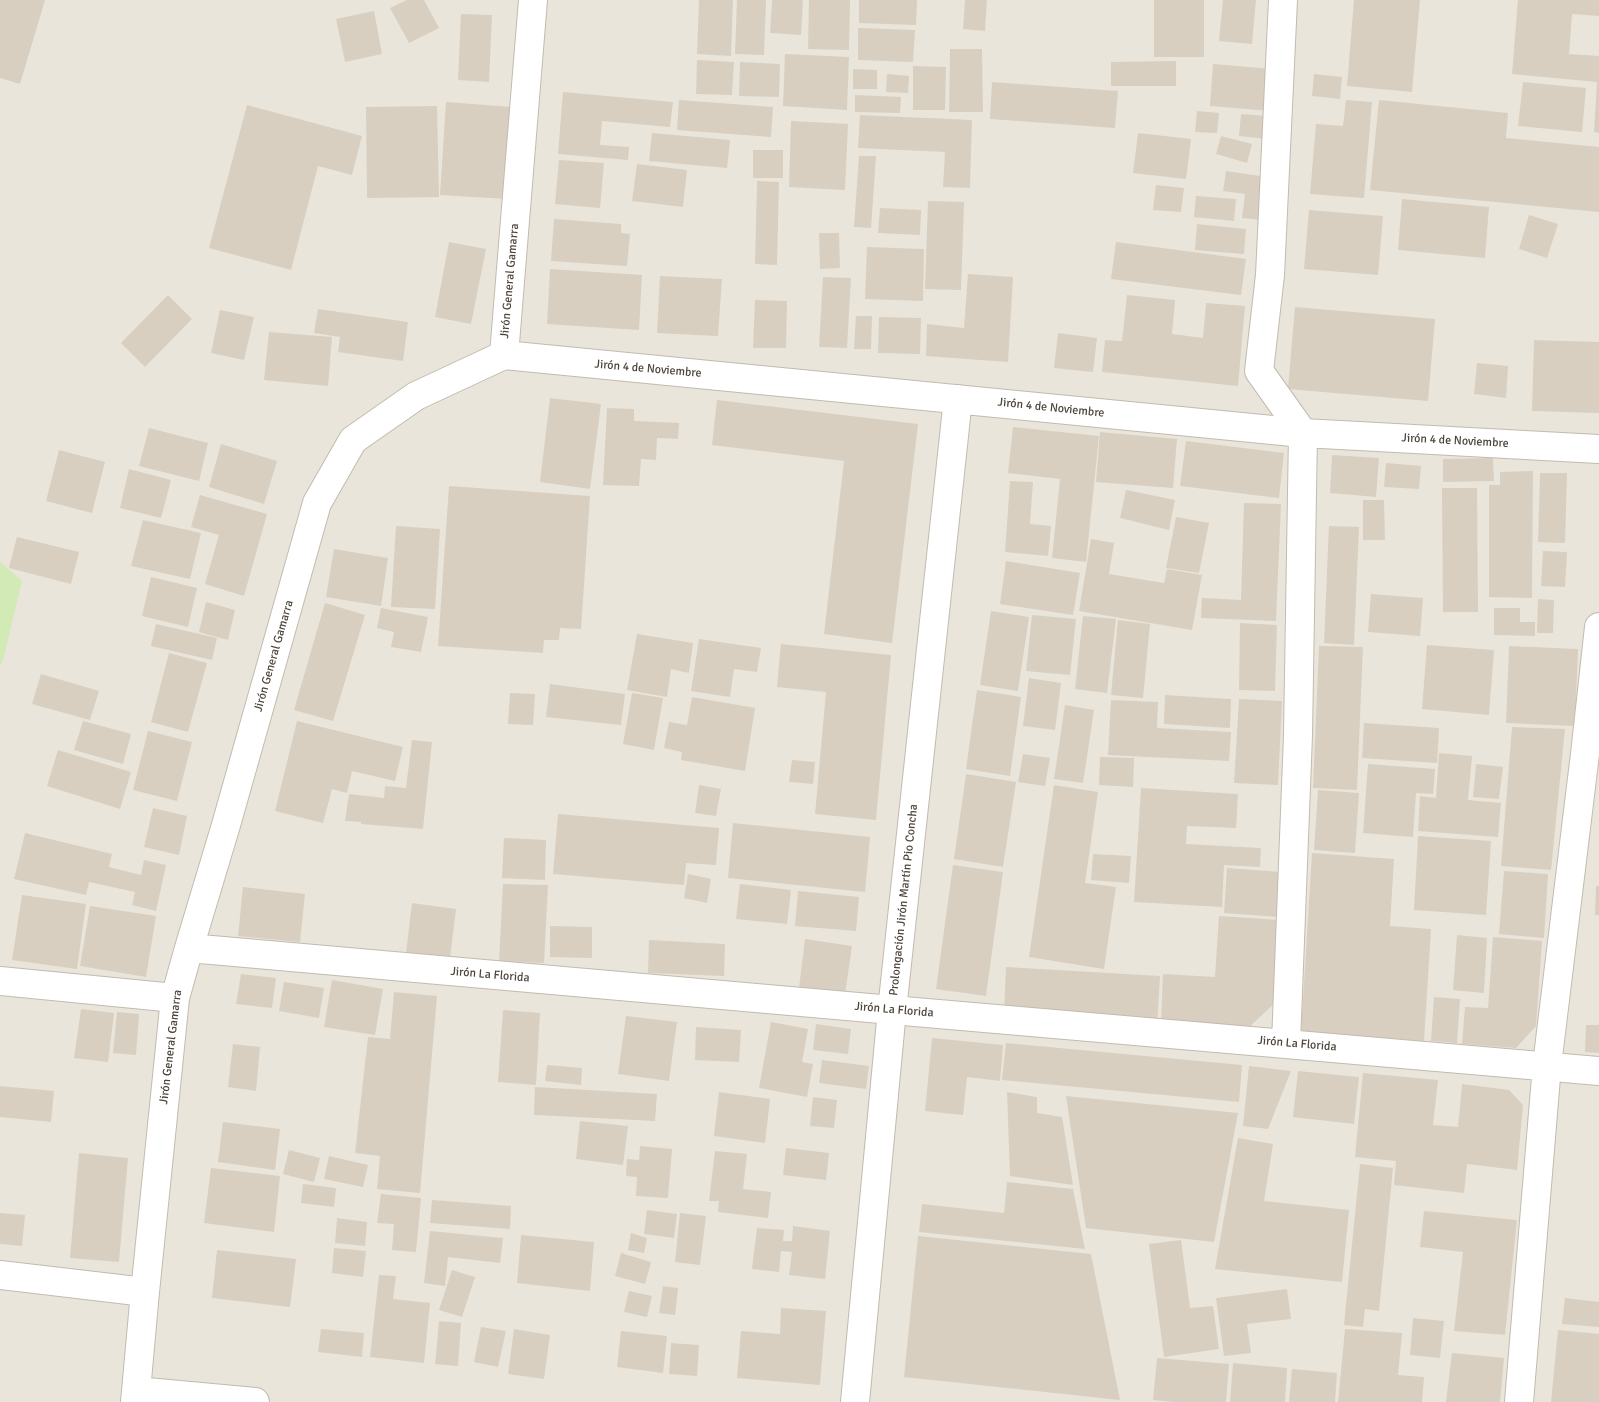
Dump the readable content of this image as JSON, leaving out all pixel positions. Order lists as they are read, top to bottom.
{
  "streets": {
    "street": [
      "Jirón General Gamarra",
      "Jirón 4 de Noviembre",
      "Prolongación Jirón Martín Pio Concha",
      "Jirón La Florida"
    ]
  },
  "crossings": [
    ["Jirón General Gamarra", "Jirón 4 de Noviembre"],
    ["Jirón General Gamarra", "Jirón La Florida"],
    ["Jirón 4 de Noviembre", "Prolongación Jirón Martín Pio Concha"],
    ["Prolongación Jirón Martín Pio Concha", "Jirón La Florida"]
  ]
}
